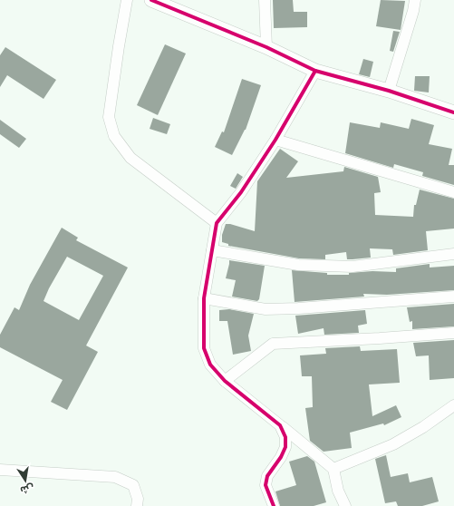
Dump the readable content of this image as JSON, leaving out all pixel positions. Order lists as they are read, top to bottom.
{
  "north": "bottom"
}
